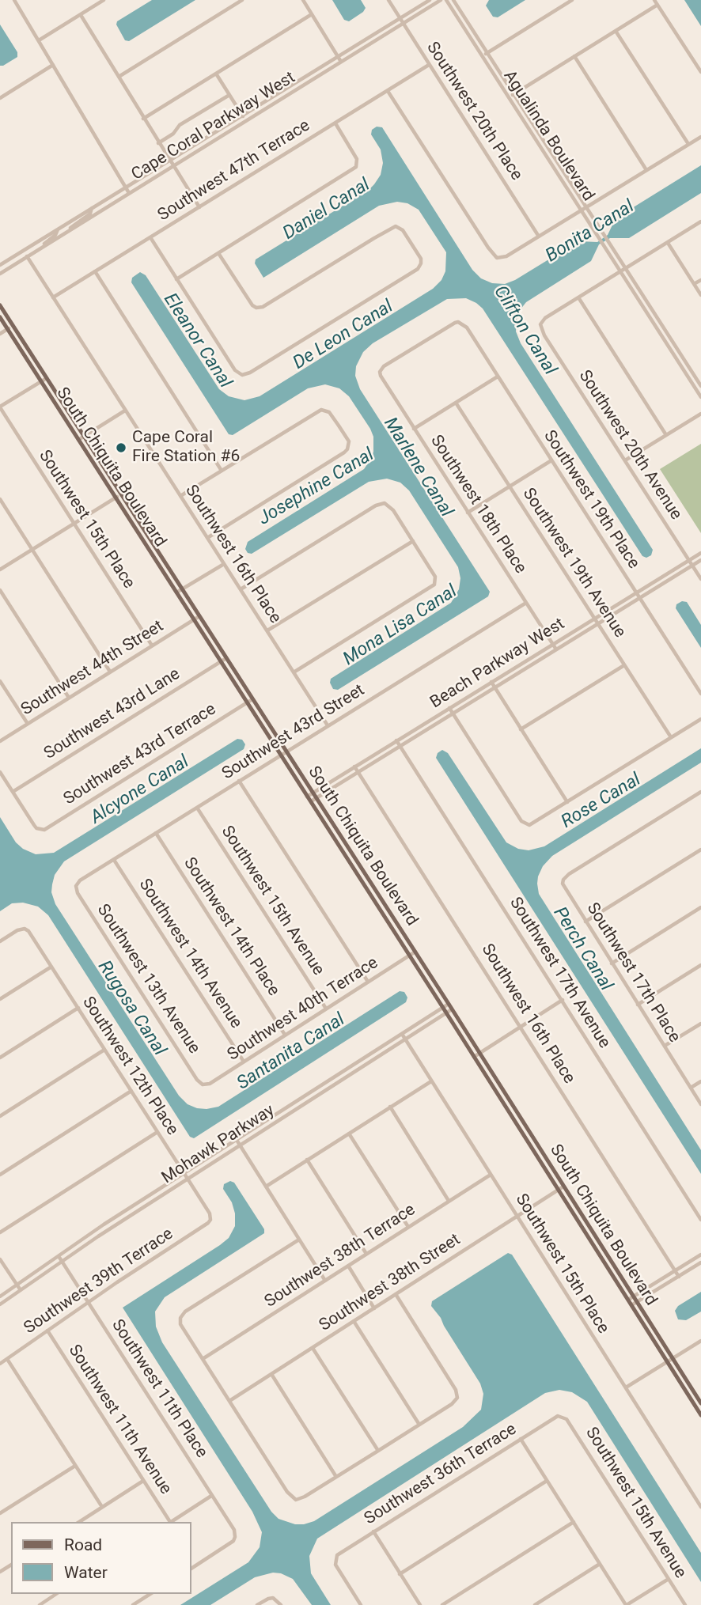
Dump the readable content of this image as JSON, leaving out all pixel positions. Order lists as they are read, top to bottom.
{
  "streets": {
    "main road": ["South Chiquita Boulevard"],
    "street": [
      "Southwest 20th Place",
      "Cape Coral Parkway West",
      "Agualinda Boulevard",
      "Southwest 47th Terrace",
      "Southwest 20th Avenue",
      "Southwest 19th Place",
      "Southwest 18th Place",
      "Southwest 15th Place",
      "Southwest 16th Place",
      "Southwest 19th Avenue",
      "Beach Parkway West",
      "Southwest 44th Street",
      "Southwest 43rd Lane",
      "Southwest 43rd Street",
      "Southwest 43rd Terrace",
      "Southwest 15th Avenue",
      "Southwest 14th Place",
      "Southwest 14th Avenue",
      "Southwest 17th Avenue",
      "Southwest 17th Place",
      "Southwest 13th Avenue",
      "Southwest 40th Terrace",
      "Southwest 12th Place",
      "Mohawk Parkway",
      "Southwest 38th Terrace",
      "Southwest 39th Terrace",
      "Southwest 38th Street",
      "Southwest 11th Place",
      "Southwest 11th Avenue",
      "Southwest 36th Terrace"
    ]
  },
  "crossings": [
    ["Southwest 20th Place", "Cape Coral Parkway West"],
    ["Southwest 20th Place", "Southwest 47th Terrace"],
    ["Cape Coral Parkway West", "Southwest 16th Place"],
    ["Southwest 47th Terrace", "Southwest 16th Place"],
    ["Southwest 20th Avenue", "Beach Parkway West"],
    ["South Chiquita Boulevard", "Beach Parkway West"],
    ["South Chiquita Boulevard", "Southwest 44th Street"],
    ["South Chiquita Boulevard", "Southwest 43rd Lane"],
    ["South Chiquita Boulevard", "Southwest 43rd Street"],
    ["South Chiquita Boulevard", "Southwest 43rd Terrace"],
    ["South Chiquita Boulevard", "Southwest 40th Terrace"],
    ["South Chiquita Boulevard", "Mohawk Parkway"],
    ["South Chiquita Boulevard", "Southwest 38th Street"],
    ["Southwest 19th Place", "Southwest 18th Place"],
    ["Southwest 19th Place", "Beach Parkway West"],
    ["Southwest 18th Place", "Beach Parkway West"],
    ["Southwest 18th Place", "Southwest 43rd Street"],
    ["Southwest 15th Place", "Southwest 44th Street"],
    ["Southwest 15th Place", "Mohawk Parkway"],
    ["Southwest 15th Place", "Southwest 38th Terrace"],
    ["Southwest 15th Place", "Southwest 38th Street"],
    ["Southwest 16th Place", "Beach Parkway West"],
    ["Southwest 16th Place", "Southwest 43rd Street"],
    ["Southwest 19th Avenue", "Beach Parkway West"],
    ["Beach Parkway West", "Southwest 17th Avenue"],
    ["Southwest 43rd Lane", "Southwest 43rd Terrace"],
    ["Southwest 43rd Street", "Southwest 15th Avenue"],
    ["Southwest 43rd Street", "Southwest 14th Place"],
    ["Southwest 43rd Street", "Southwest 14th Avenue"],
    ["Southwest 43rd Street", "Southwest 13th Avenue"],
    ["Southwest 15th Avenue", "Southwest 40th Terrace"],
    ["Southwest 15th Avenue", "Southwest 36th Terrace"],
    ["Southwest 14th Place", "Southwest 40th Terrace"],
    ["Southwest 14th Avenue", "Southwest 40th Terrace"],
    ["Southwest 13th Avenue", "Southwest 40th Terrace"],
    ["Southwest 12th Place", "Mohawk Parkway"],
    ["Southwest 12th Place", "Southwest 39th Terrace"],
    ["Mohawk Parkway", "Southwest 11th Place"],
    ["Southwest 39th Terrace", "Southwest 11th Place"],
    ["Southwest 39th Terrace", "Southwest 11th Avenue"]
  ],
  "water": [
    "Daniel Canal",
    "Bonita Canal",
    "Clifton Canal",
    "De Leon Canal",
    "Eleanor Canal",
    "Marlene Canal",
    "Josephine Canal",
    "Mona Lisa Canal",
    "Alcyone Canal",
    "Rose Canal",
    "Perch Canal",
    "Rugosa Canal",
    "Santanita Canal"
  ],
  "places": ["Cape Coral Fire Station #6"],
  "legend": ["Road", "Water"]
}
